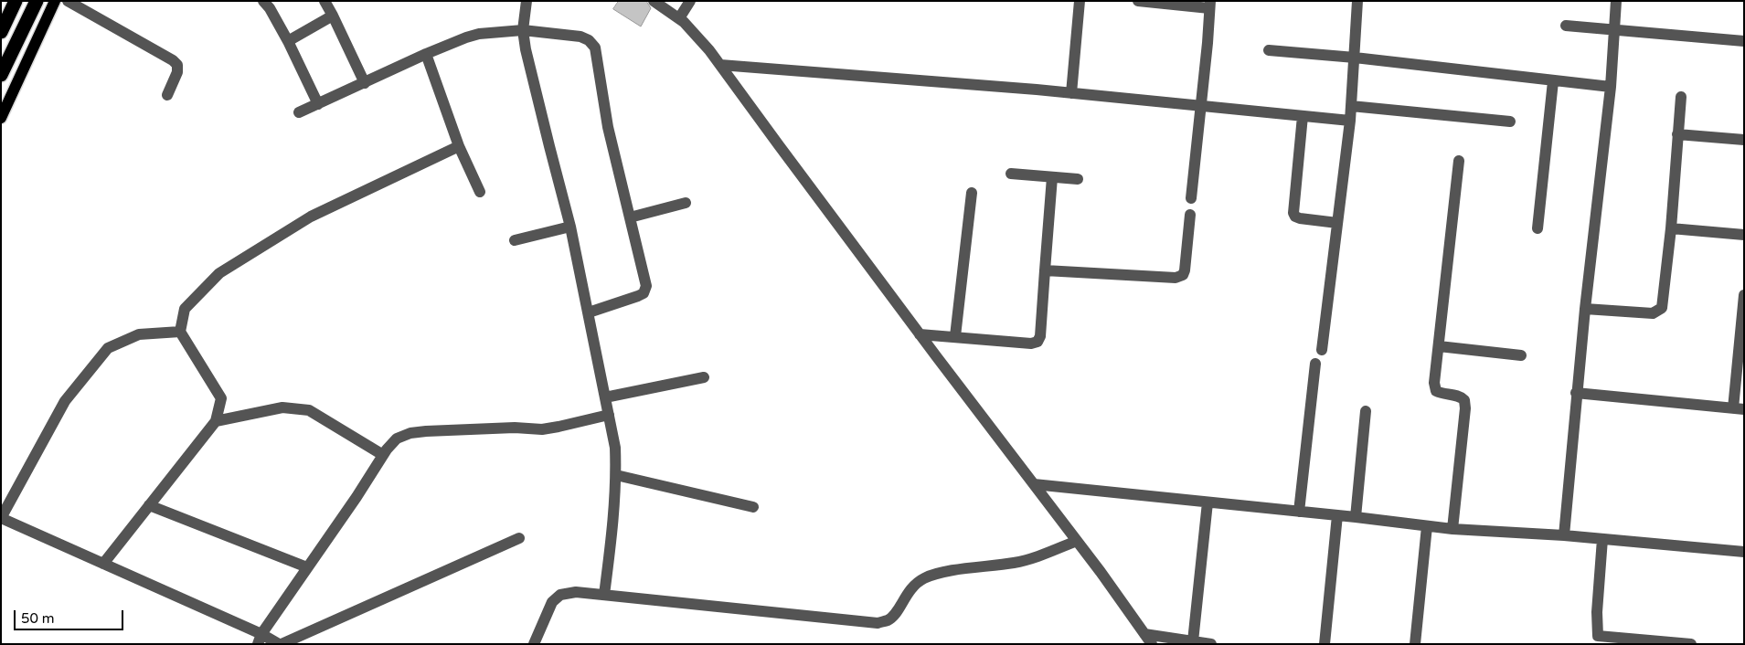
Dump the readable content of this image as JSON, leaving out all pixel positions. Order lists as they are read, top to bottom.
{
  "scale_bar": "50 m"
}
